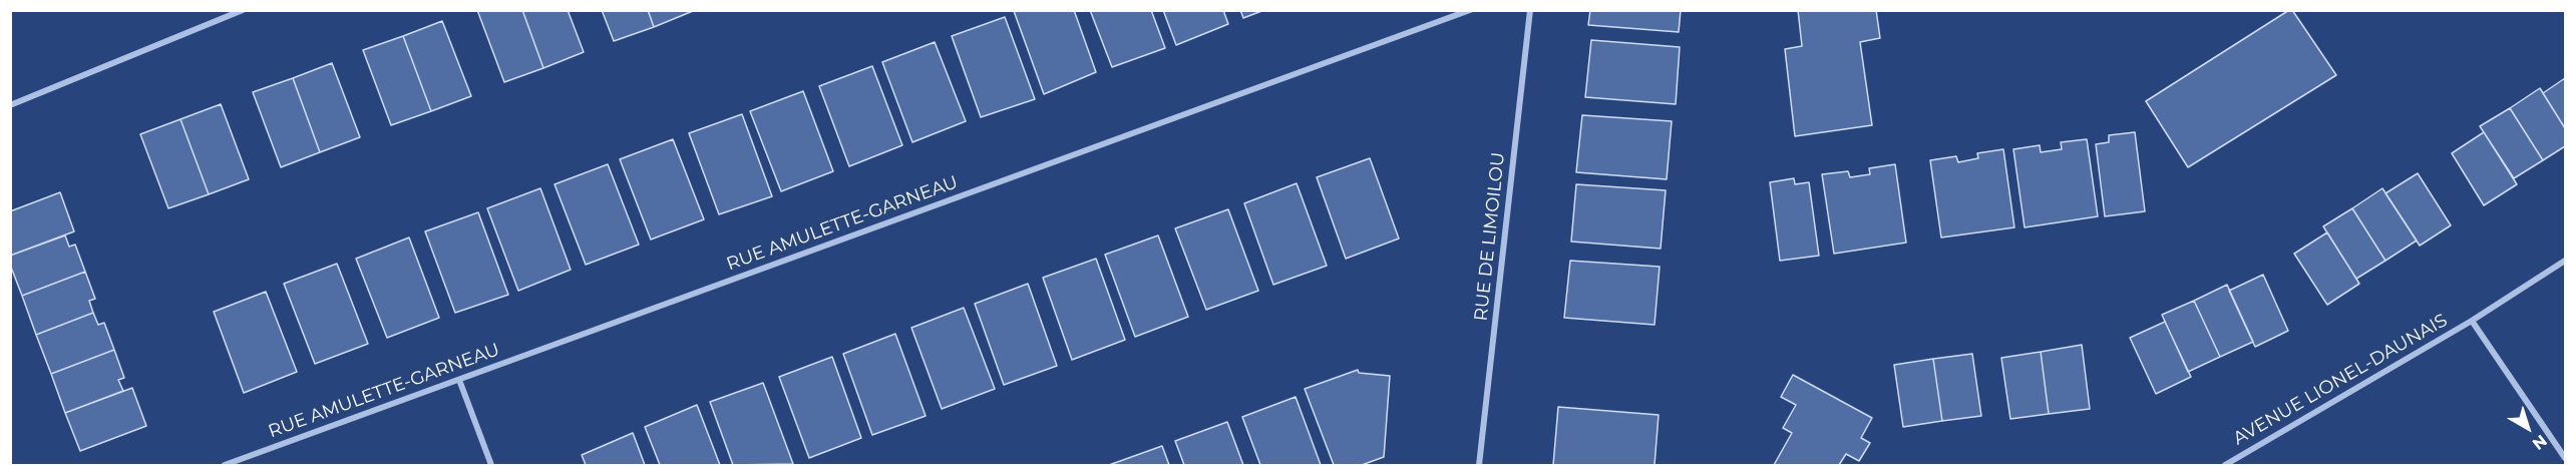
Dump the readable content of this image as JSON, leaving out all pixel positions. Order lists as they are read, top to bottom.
{
  "streets": {
    "street": ["RUE AMULETTE-GARNEAU", "RUE DE LIMOILOU", "AVENUE LIONEL-DAUNAIS"]
  },
  "north": "bottom right"
}
